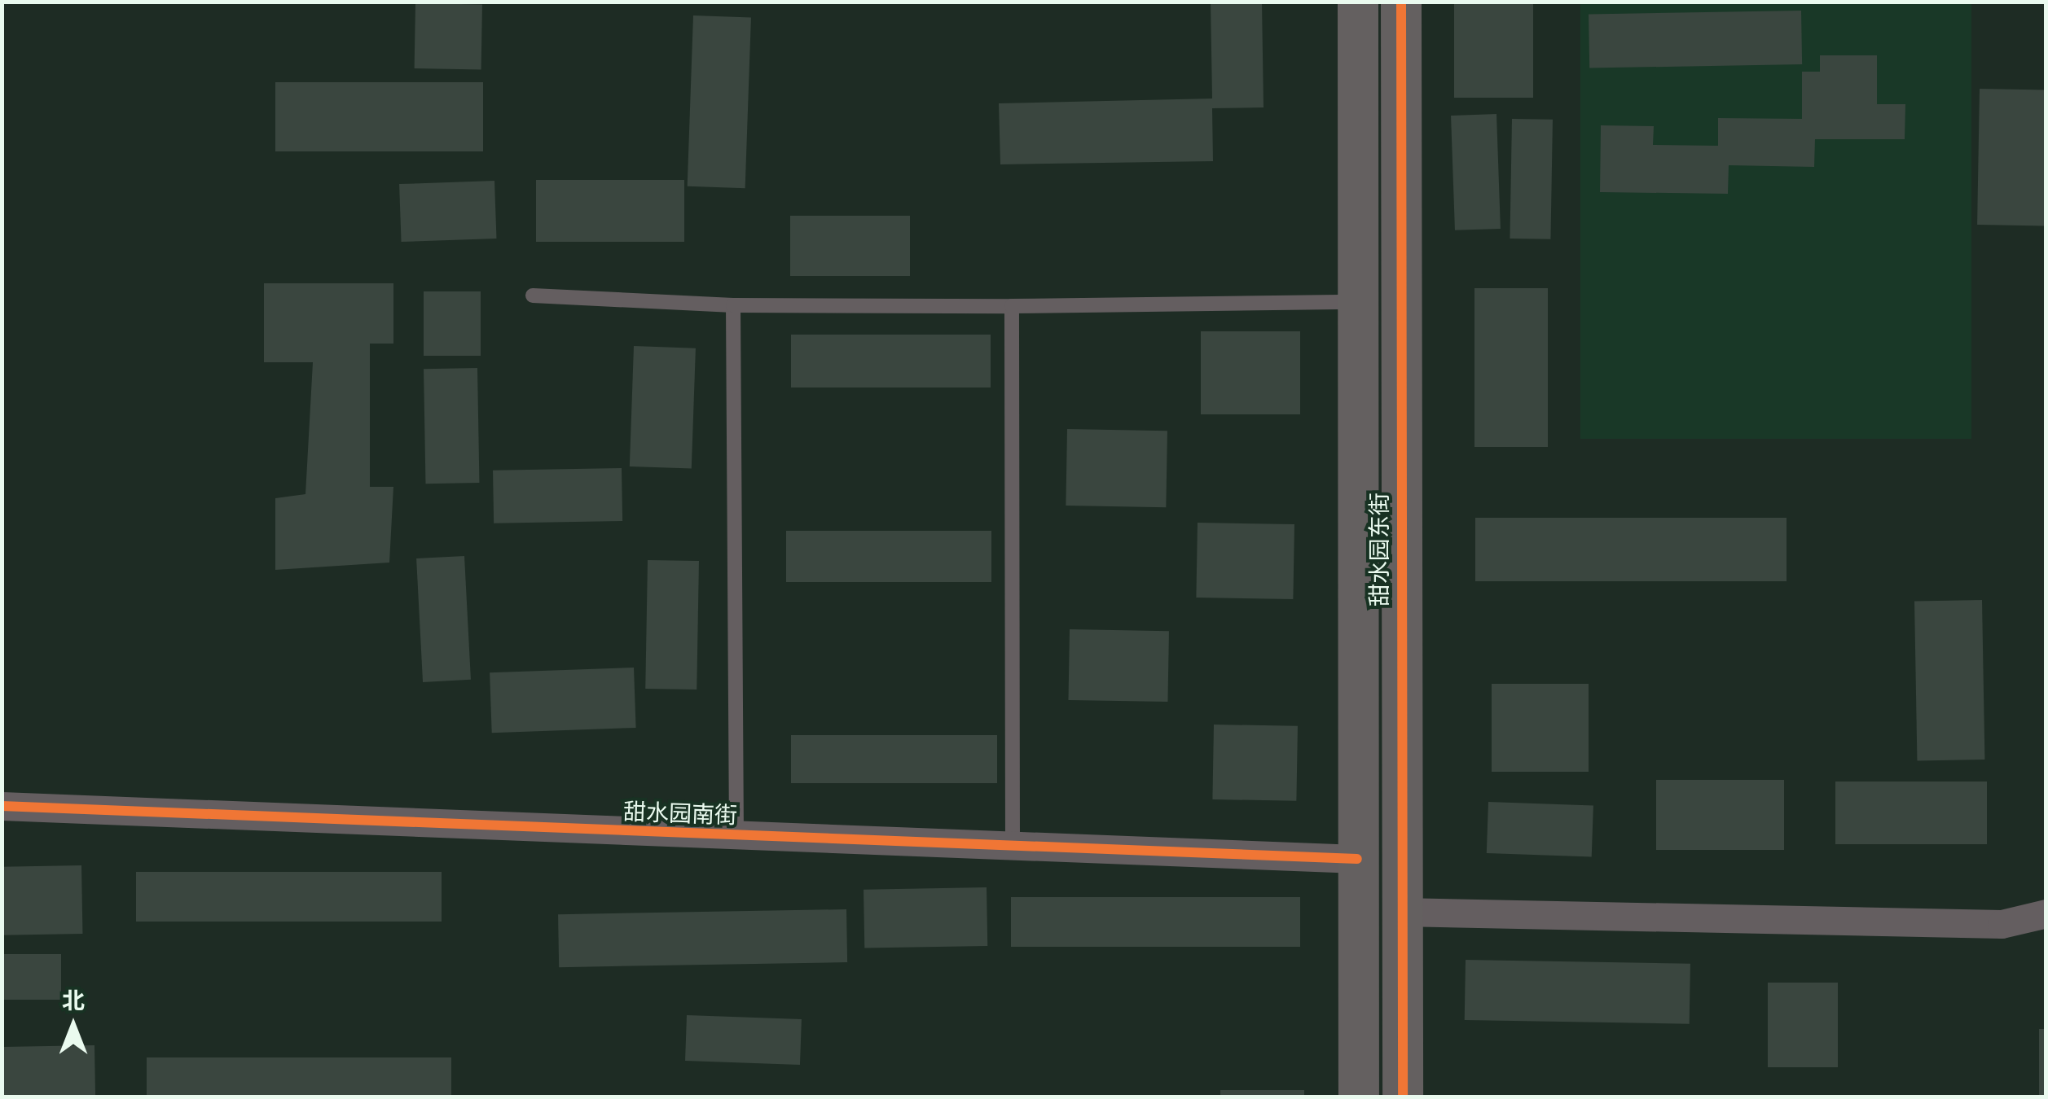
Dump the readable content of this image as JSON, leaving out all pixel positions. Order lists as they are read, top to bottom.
{
  "streets": {
    "street": ["甜水园东街", "甜水园南街"]
  },
  "crossings": [
    ["甜水园东街", "甜水园南街"]
  ],
  "north": "top"
}
